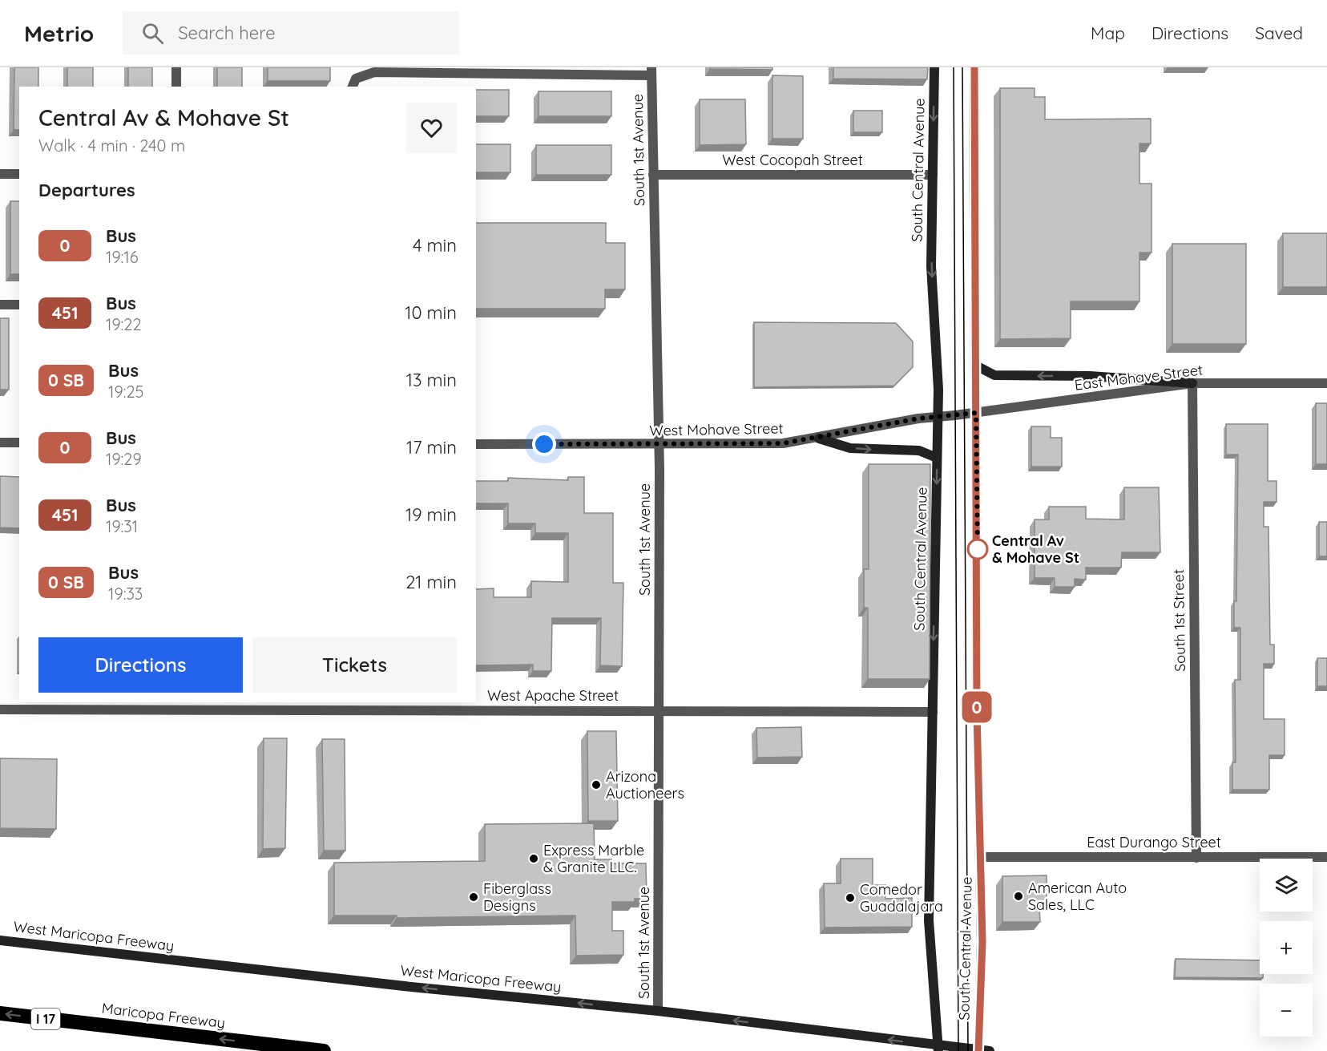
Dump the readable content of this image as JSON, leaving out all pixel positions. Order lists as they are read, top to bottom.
{
  "streets": {
    "highway": ["Maricopa Freeway", "I 17"],
    "main road": ["South Central Avenue", "West Maricopa Freeway"],
    "street": [
      "South 1st Avenue",
      "West Cocopah Street",
      "East Mohave Street",
      "West Mohave Street",
      "South 1st Street",
      "West Apache Street",
      "East Durango Street"
    ]
  },
  "crossings": [
    ["South 1st Avenue", "West Cocopah Street"],
    ["South 1st Avenue", "West Mohave Street"],
    ["South 1st Avenue", "West Apache Street"],
    ["South 1st Avenue", "West Maricopa Freeway"],
    ["West Cocopah Street", "South Central Avenue"],
    ["South Central Avenue", "East Mohave Street"],
    ["South Central Avenue", "West Mohave Street"],
    ["South Central Avenue", "West Apache Street"],
    ["South Central Avenue", "East Durango Street"],
    ["South Central Avenue", "West Maricopa Freeway"],
    ["East Mohave Street", "West Mohave Street"],
    ["East Mohave Street", "South 1st Street"],
    ["South 1st Street", "East Durango Street"]
  ],
  "one_way": ["West Maricopa Freeway", "Maricopa Freeway"],
  "places": [
    "Central Av & Mohave St",
    "Arizona Auctioneers",
    "Express Marble & Granite LLC.",
    "American Auto Sales, LLC",
    "Fiberglass Designs",
    "Comedor Guadalajara"
  ],
  "lines": ["bus line 0"],
  "page": {
    "header": "Metrio",
    "search": "Search here",
    "nav": ["Map", "Directions", "Saved"],
    "on_map": "0",
    "heading": [
      ["Central Av & Mohave St", "Walk · 4 min · 240 m"],
      "Departures"
    ],
    "list": [
      {
        "mark": "0",
        "name": "Bus",
        "note": "19:16",
        "value": "4 min"
      },
      {
        "mark": "451",
        "name": "Bus",
        "note": "19:22",
        "value": "10 min"
      },
      {
        "mark": "0 SB",
        "name": "Bus",
        "note": "19:25",
        "value": "13 min"
      },
      {
        "mark": "0",
        "name": "Bus",
        "note": "19:29",
        "value": "17 min"
      },
      {
        "mark": "451",
        "name": "Bus",
        "note": "19:31",
        "value": "19 min"
      },
      {
        "mark": "0 SB",
        "name": "Bus",
        "note": "19:33",
        "value": "21 min"
      }
    ],
    "buttons": ["Directions", "Tickets"],
    "map_buttons": ["+", "−"]
  }
}
